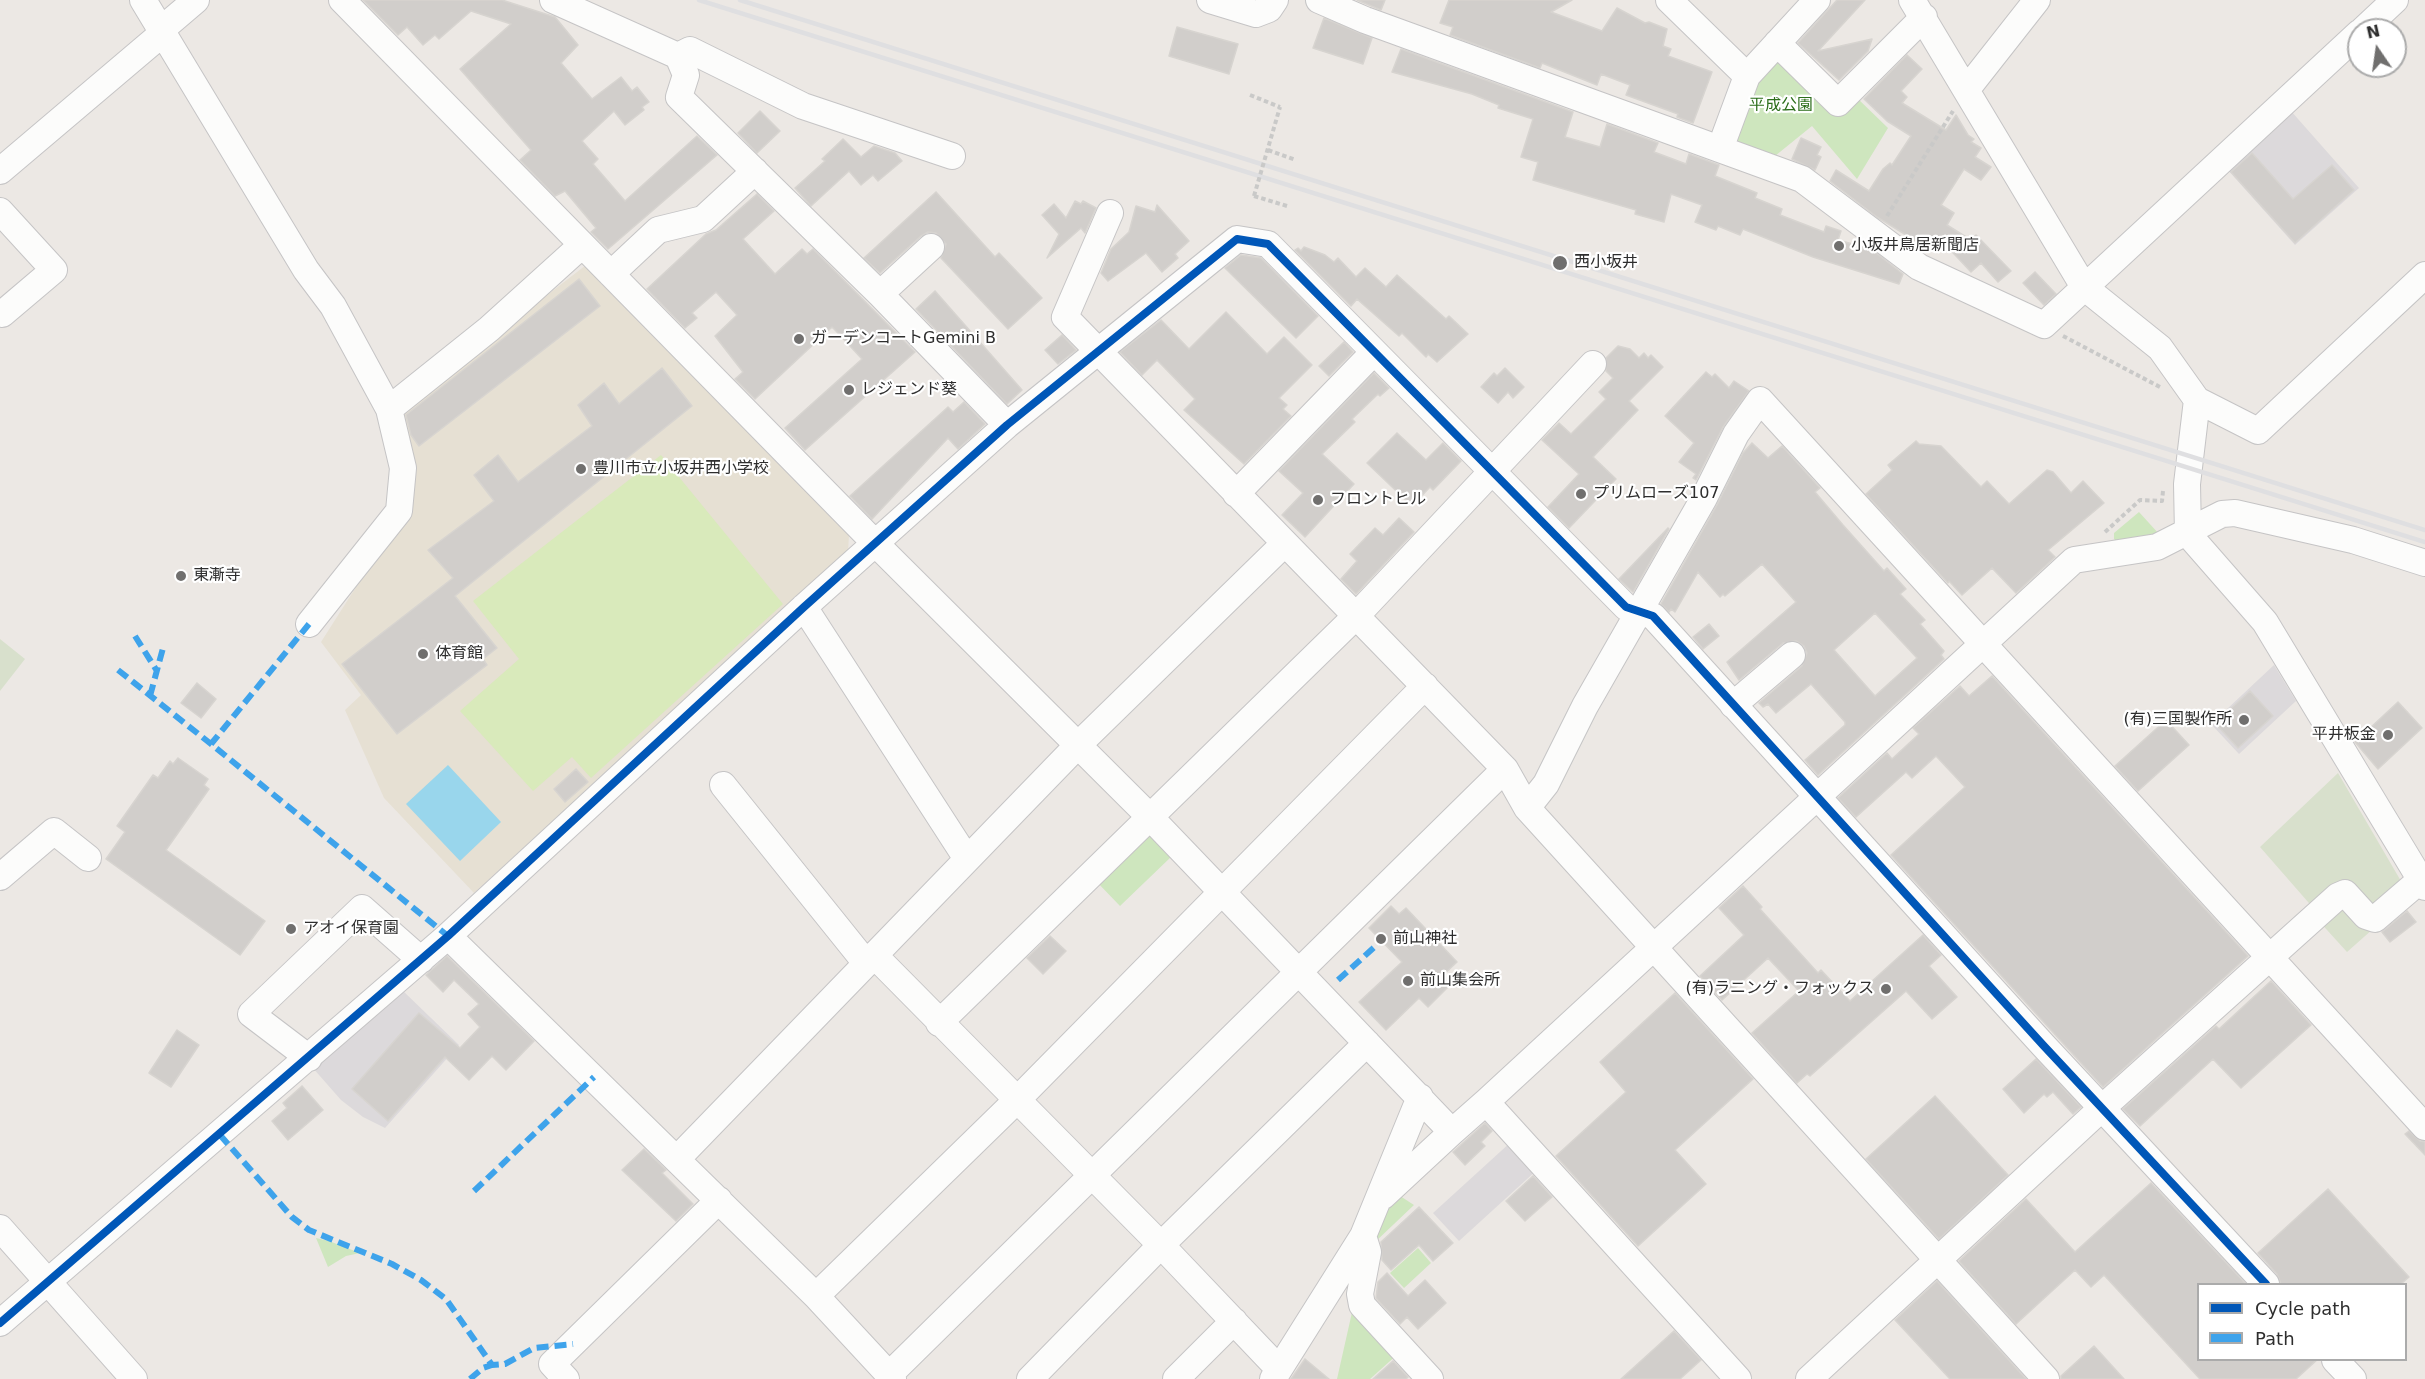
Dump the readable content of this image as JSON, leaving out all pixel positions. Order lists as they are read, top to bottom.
{
  "parks": ["平成公園"],
  "places": [
    "小坂井鳥居新聞店",
    "西小坂井",
    "ガーデンコートGemini B",
    "レジェンド葵",
    "豊川市立小坂井西小学校",
    "プリムローズ107",
    "フロントヒル",
    "東漸寺",
    "体育館",
    "(有)三国製作所",
    "平井板金",
    "アオイ保育園",
    "前山神社",
    "前山集会所",
    "(有)ラニング・フォックス"
  ],
  "legend": ["Cycle path", "Path"],
  "north": "top"
}
